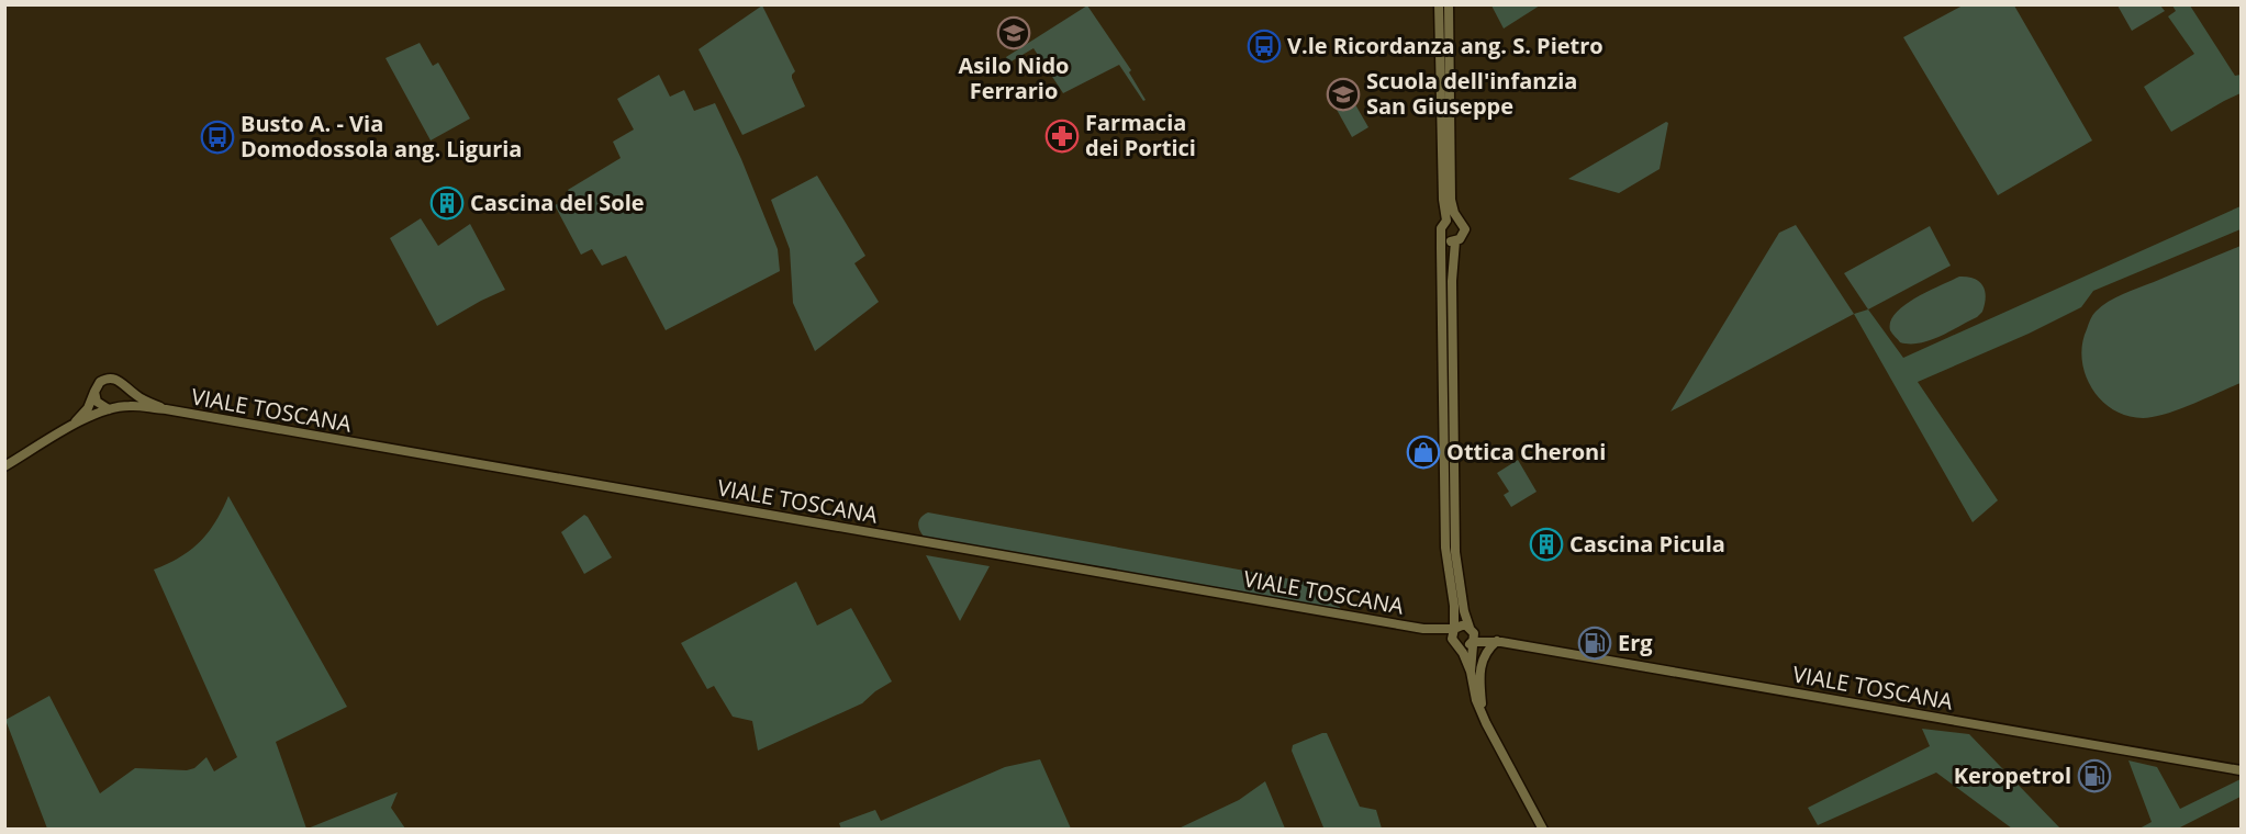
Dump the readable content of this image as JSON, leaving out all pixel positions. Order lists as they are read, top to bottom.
{
  "streets": {
    "street": ["VIALE TOSCANA"]
  },
  "places": {
    "school or university": ["Asilo Nido Ferrario", "Scuola dell'infanzia San Giuseppe"],
    "bus stop": ["V.le Ricordanza ang. S. Pietro", "Busto A. - Via Domodossola ang. Liguria"],
    "pharmacy": ["Farmacia dei Portici"],
    "building": ["Cascina del Sole", "Cascina Picula"],
    "shop": ["Ottica Cheroni"],
    "fuel station": ["Erg", "Keropetrol"]
  }
}
